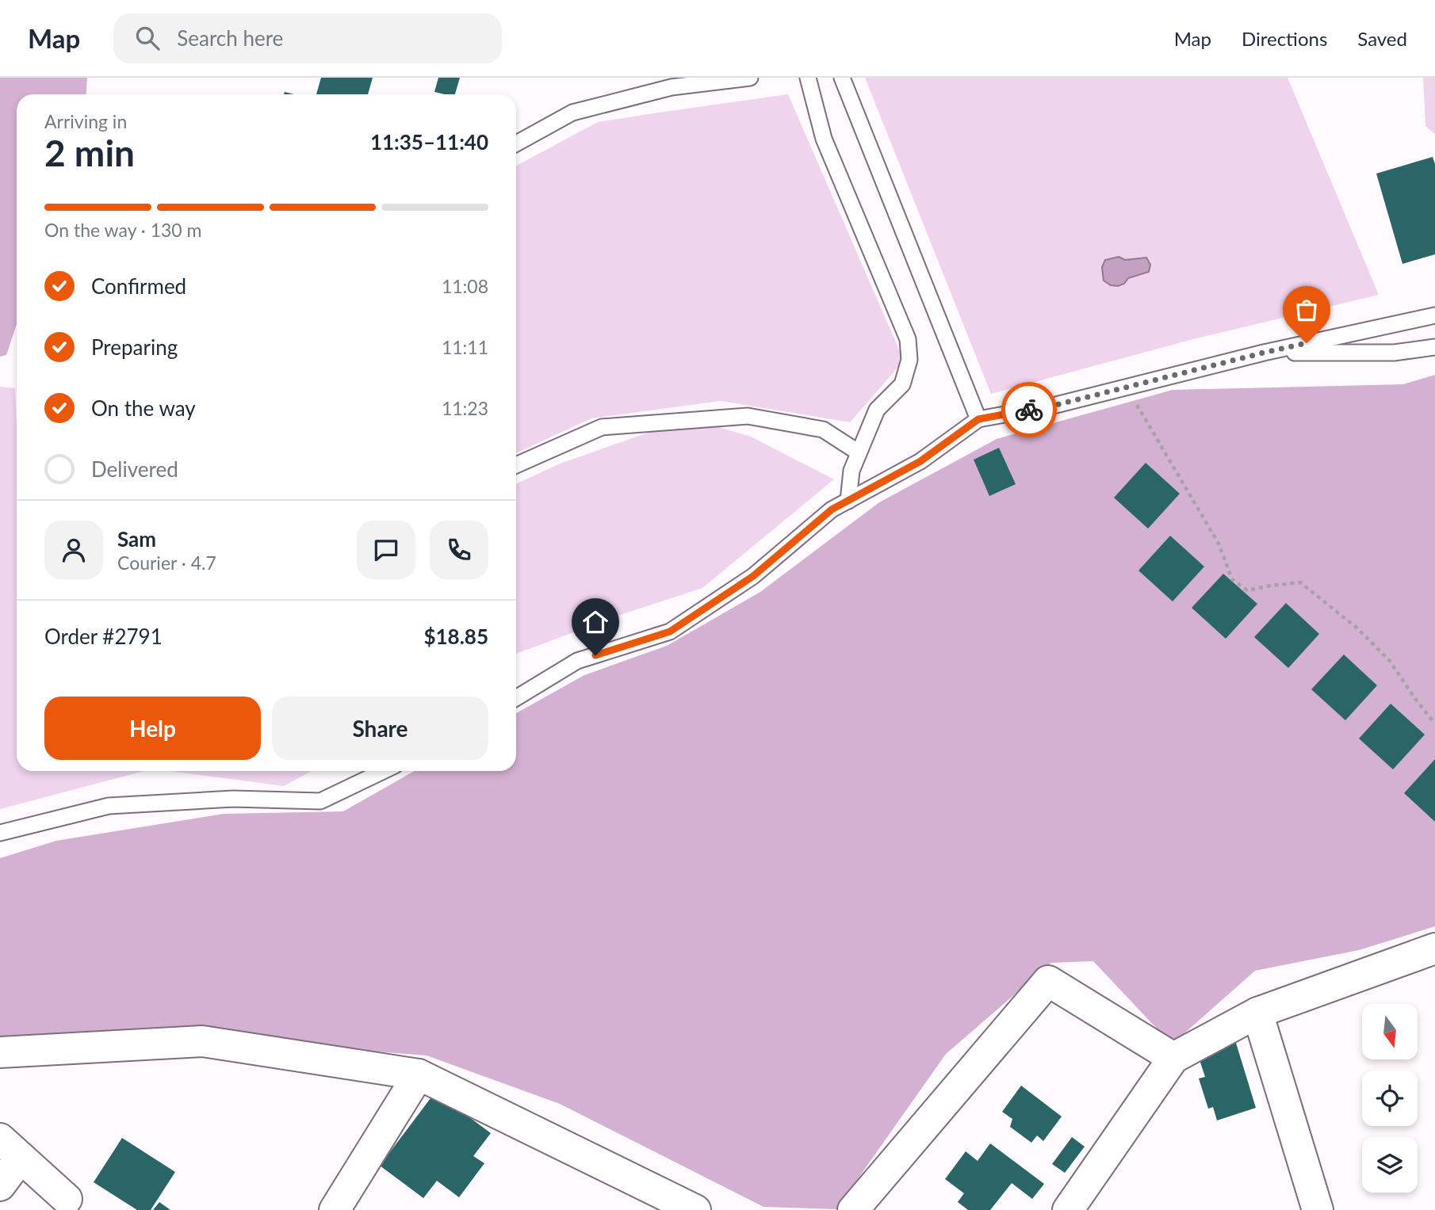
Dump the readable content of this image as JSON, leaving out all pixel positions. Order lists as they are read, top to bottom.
{
  "north": "bottom",
  "page": {
    "header": "Map",
    "search": "Search here",
    "nav": ["Map", "Directions", "Saved"],
    "heading": ["2 min", "Arriving in", "11:35–11:40"],
    "panel": [
      "Sam",
      "Courier · 4.7",
      "Order #2791",
      "$18.85"
    ],
    "bar": "On the way · 130 m",
    "list": [
      ["Confirmed", "11:08"],
      ["Preparing", "11:11"],
      ["On the way", "11:23"],
      "Delivered"
    ],
    "buttons": ["Help", "Share"]
  }
}
